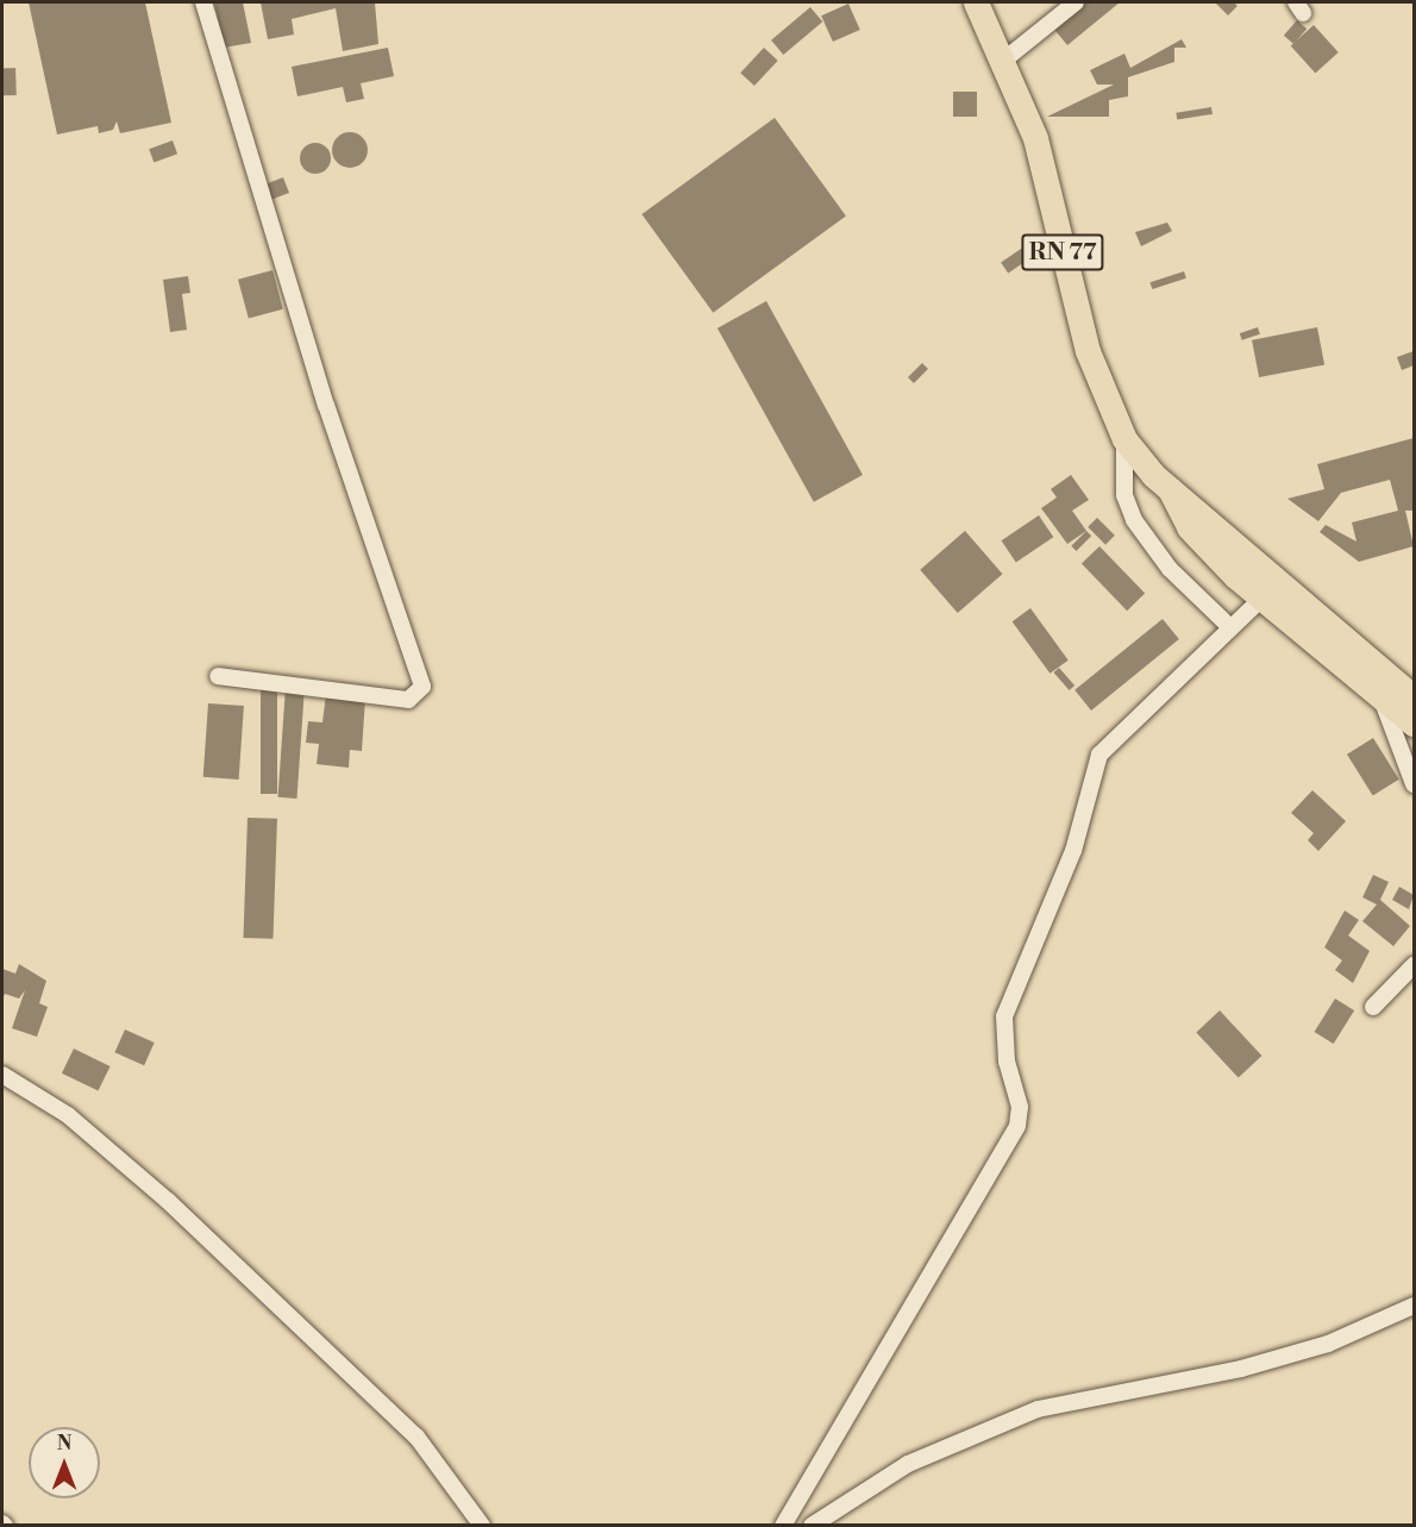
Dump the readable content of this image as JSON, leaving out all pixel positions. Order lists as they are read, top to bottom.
{
  "streets": {
    "main road": ["RN 77"]
  },
  "north": "top"
}
